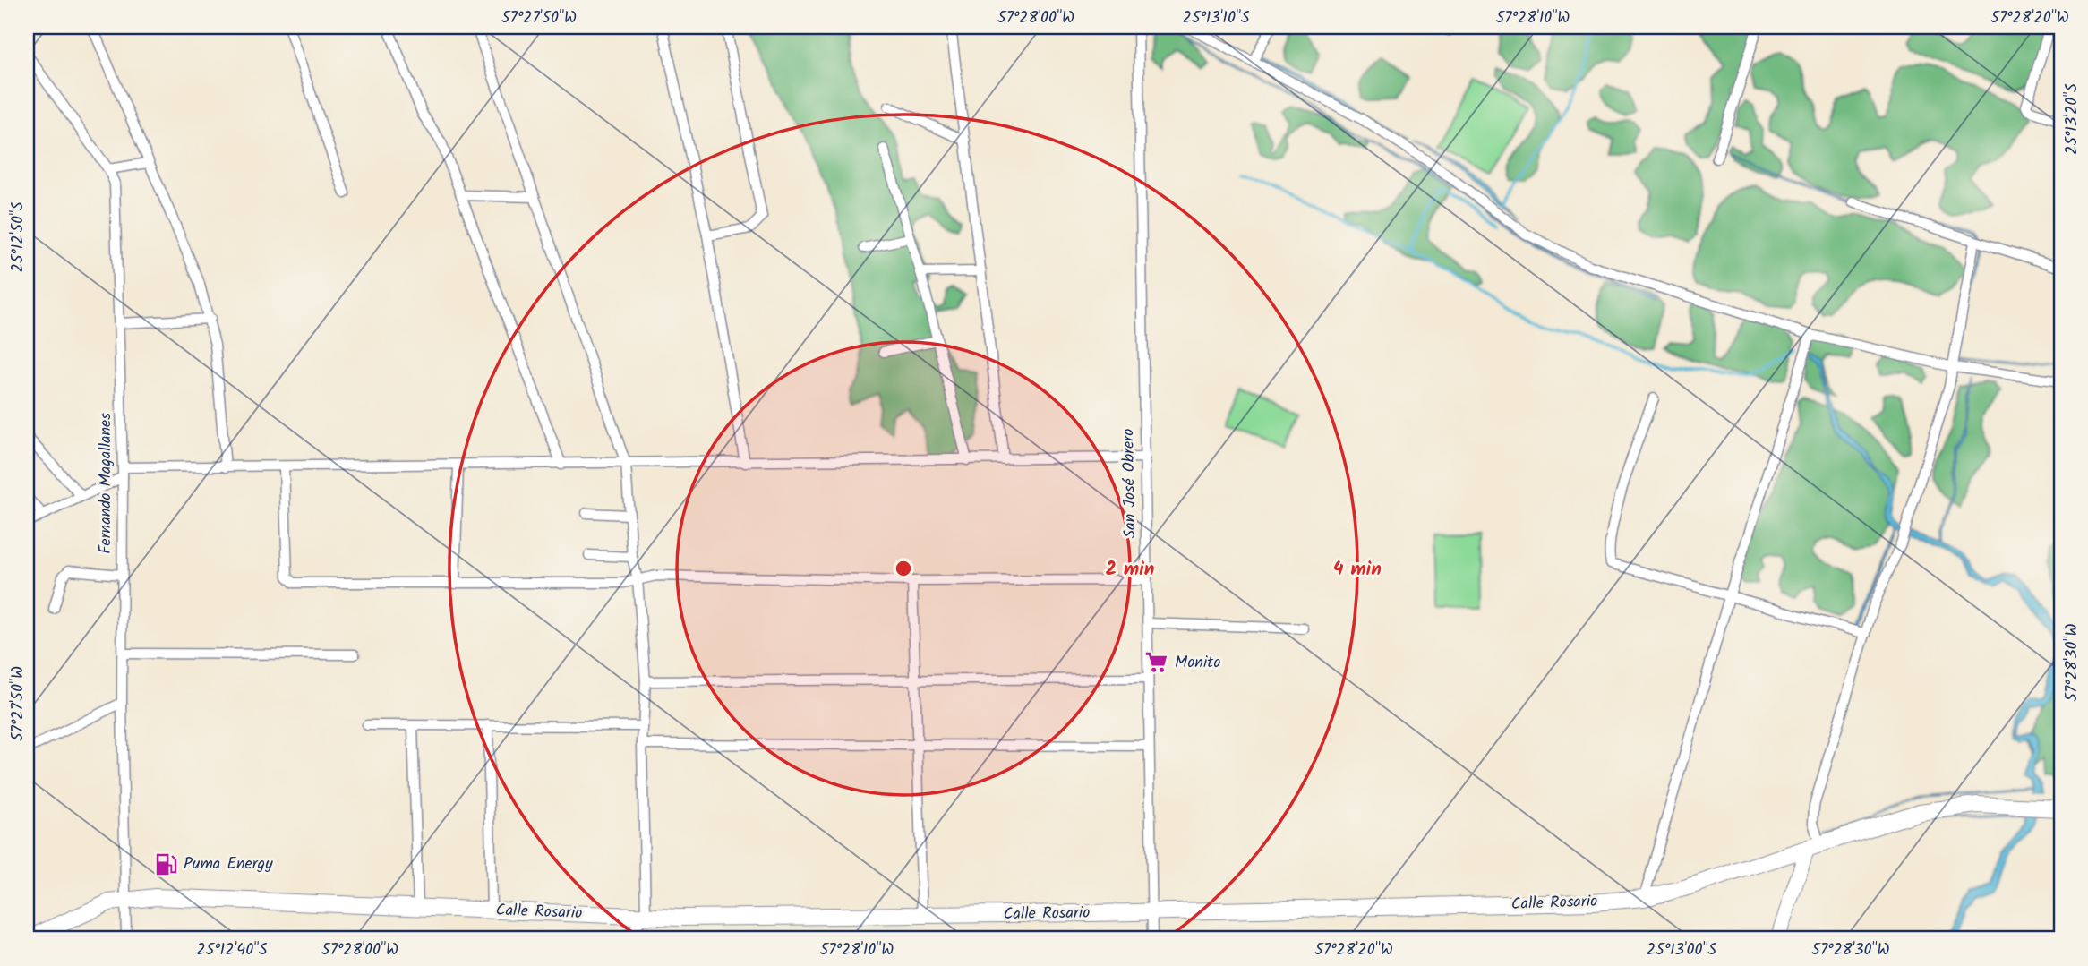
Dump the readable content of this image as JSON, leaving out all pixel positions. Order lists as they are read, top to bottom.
{
  "streets": {
    "main road": ["Calle Rosario"],
    "street": ["Fernando Magallanes", "San José Obrero"]
  },
  "crossings": [
    ["Fernando Magallanes", "Calle Rosario"],
    ["San José Obrero", "Calle Rosario"]
  ],
  "places": {
    "supermarket": ["Monito"],
    "fuel station": ["Puma Energy"]
  },
  "coordinates": [
    "57°27'50\"W",
    "57°28'00\"W",
    "25°13'10\"S",
    "57°28'10\"W",
    "57°28'20\"W",
    "25°13'20\"S",
    "25°12'50\"S",
    "57°28'30\"W",
    "25°12'40\"S",
    "25°13'00\"S"
  ],
  "rings": ["2 min", "4 min"]
}
